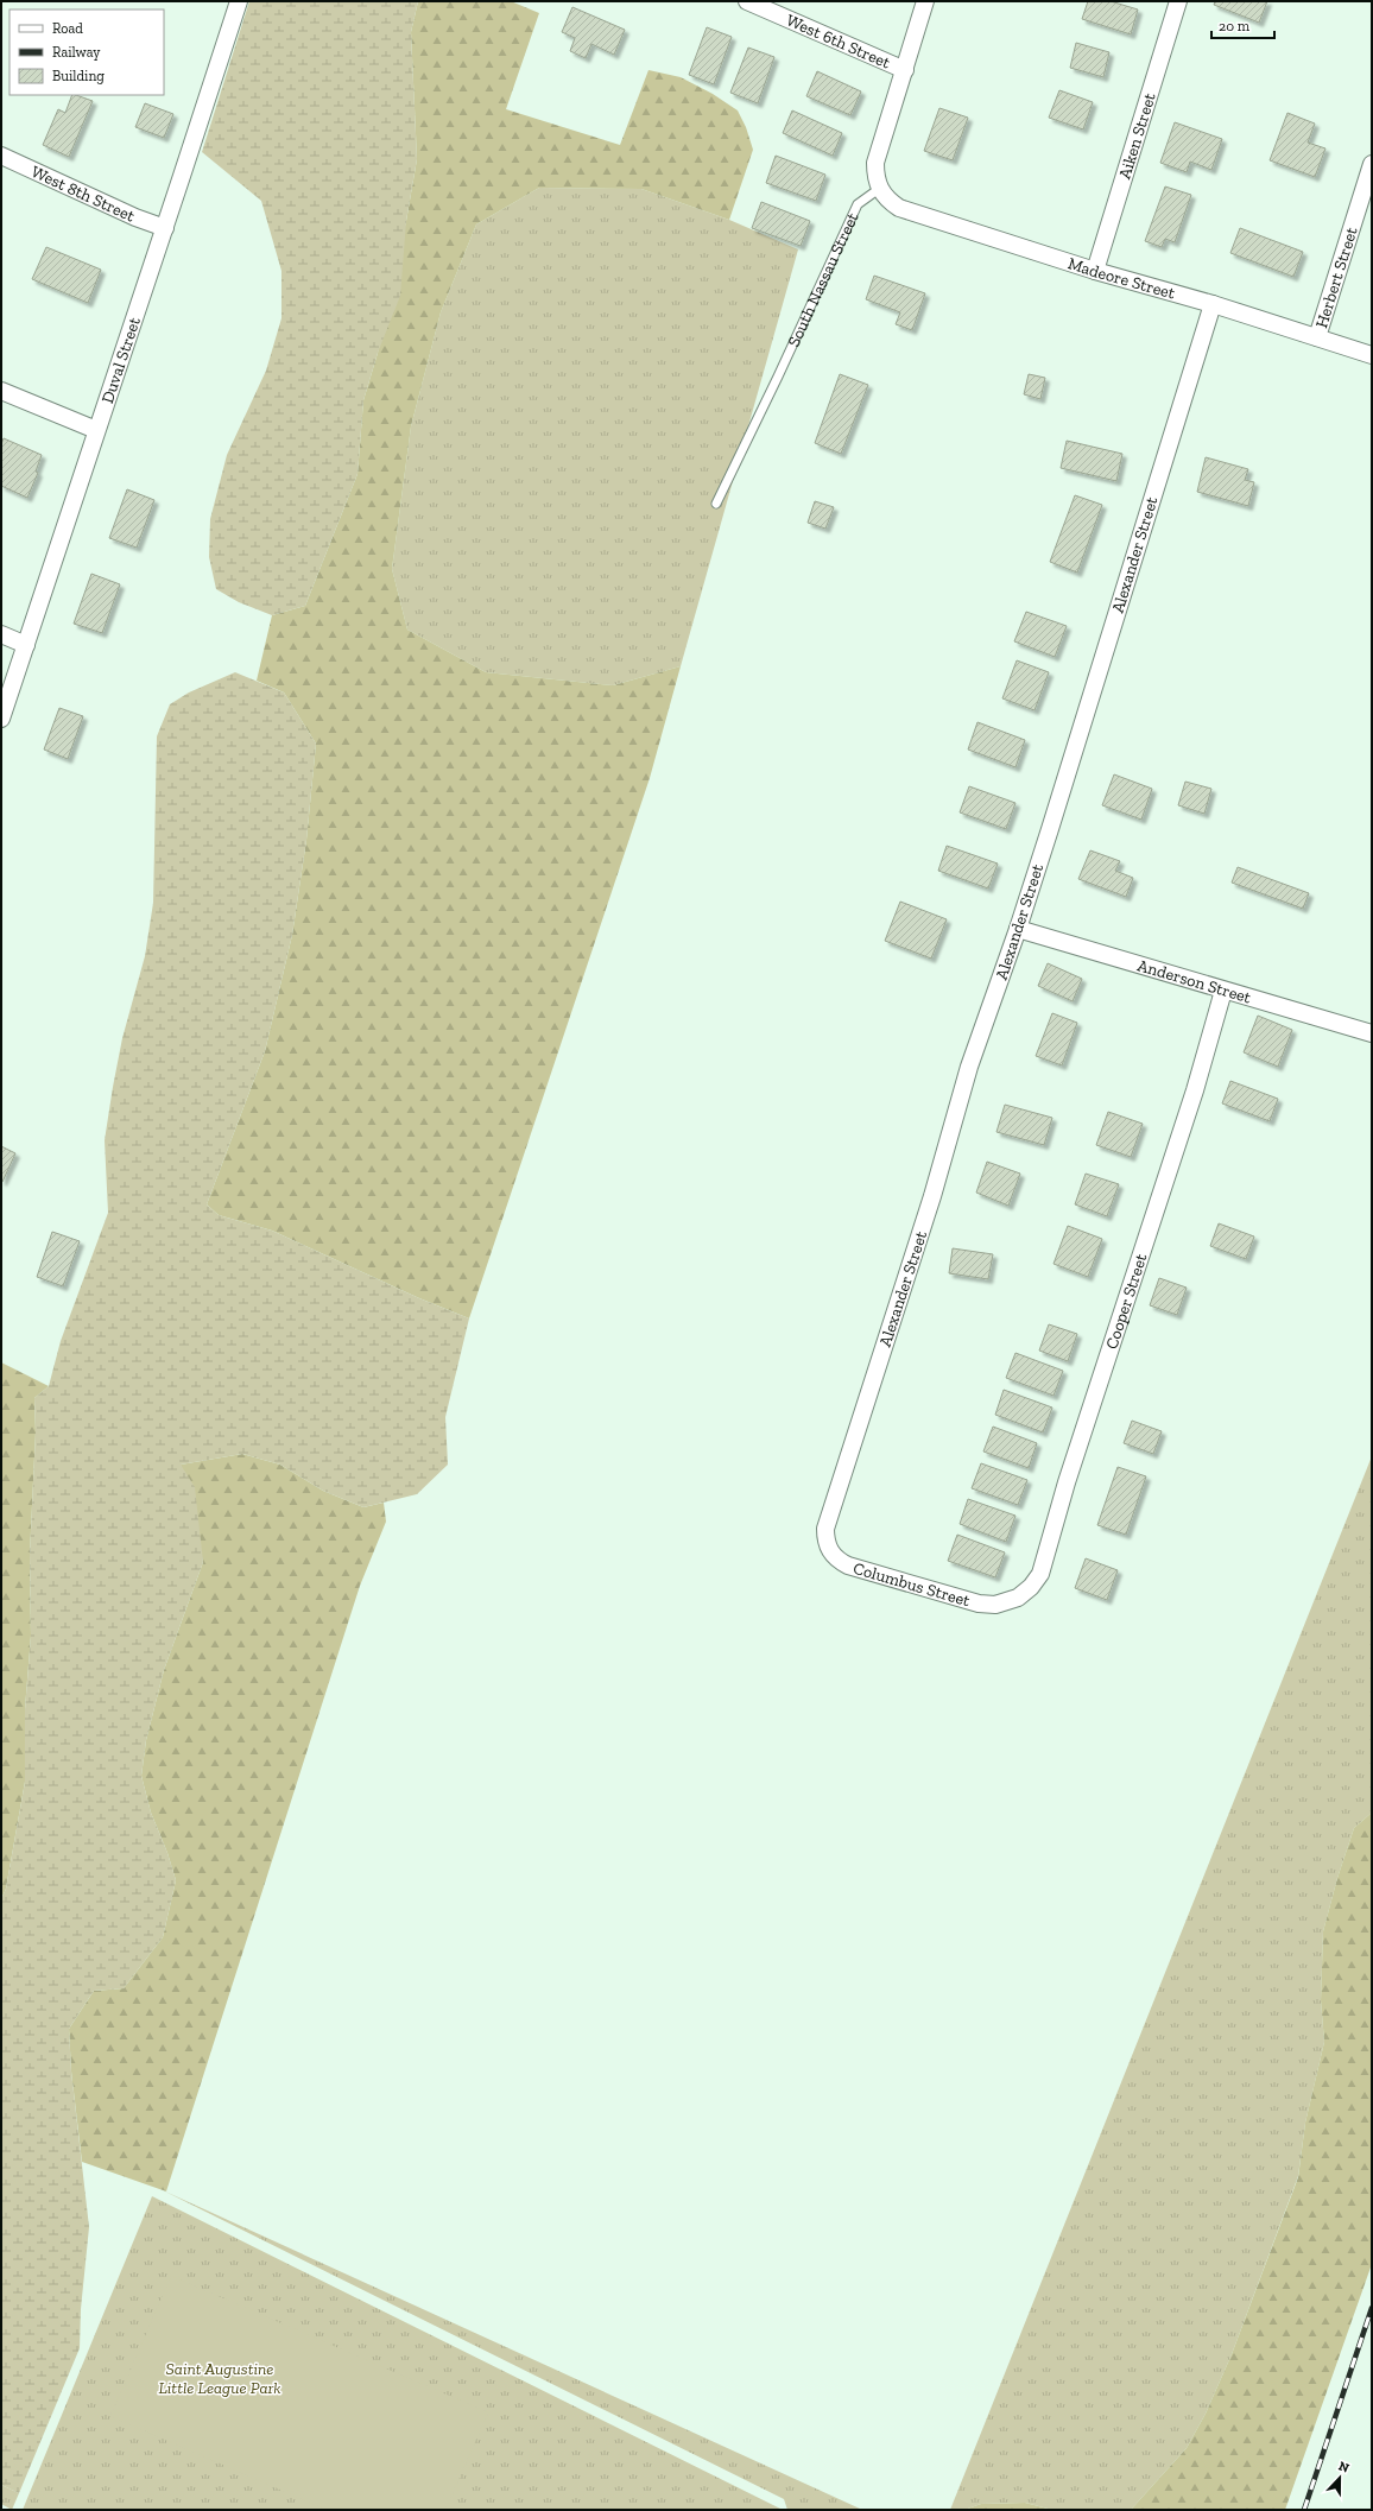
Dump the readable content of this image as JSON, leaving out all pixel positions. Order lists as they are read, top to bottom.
{
  "streets": {
    "street": [
      "West 6th Street",
      "Aiken Street",
      "West 8th Street",
      "Madeore Street",
      "Herbert Street",
      "Duval Street",
      "Alexander Street",
      "Anderson Street",
      "Cooper Street",
      "Columbus Street"
    ],
    "lane": ["South Nassau Street"]
  },
  "crossings": [
    ["Aiken Street", "Madeore Street"],
    ["West 8th Street", "Duval Street"],
    ["Madeore Street", "Herbert Street"],
    ["Madeore Street", "South Nassau Street"],
    ["Madeore Street", "Alexander Street"],
    ["Alexander Street", "Anderson Street"],
    ["Alexander Street", "Columbus Street"],
    ["Anderson Street", "Cooper Street"],
    ["Cooper Street", "Columbus Street"]
  ],
  "parks": ["Saint Augustine Little League Park"],
  "legend": ["Road", "Railway", "Building"],
  "scale_bar": "20 m",
  "north": "top"
}
